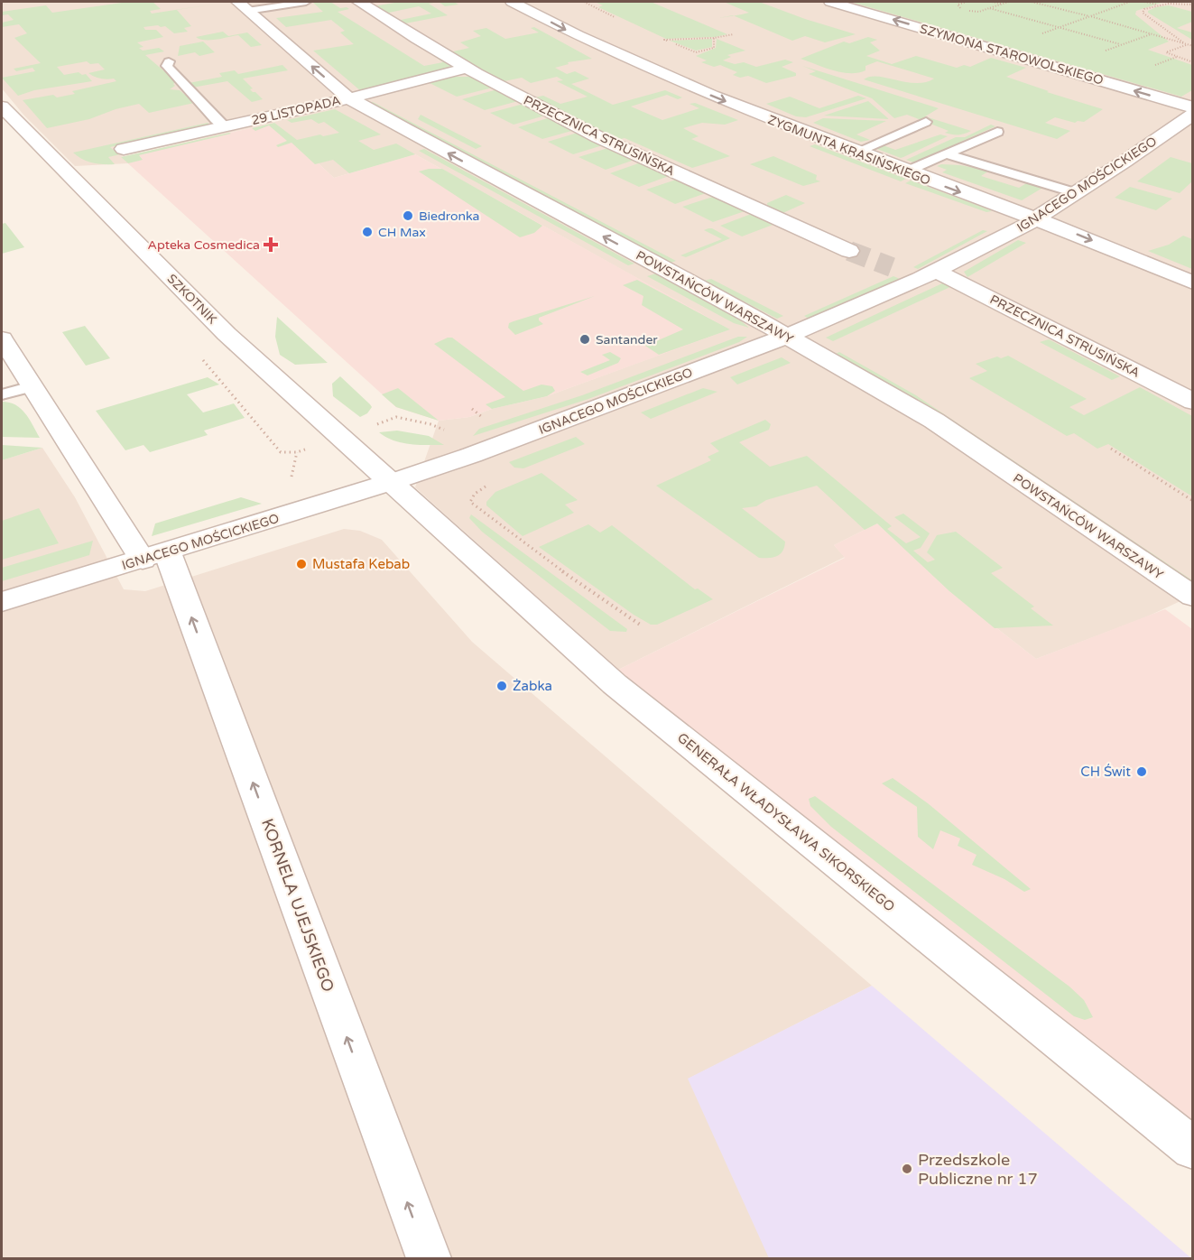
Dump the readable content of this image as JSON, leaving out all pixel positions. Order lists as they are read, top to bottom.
{
  "streets": {
    "street": [
      "SZYMONA STAROWOLSKIEGO",
      "29 LISTOPADA",
      "PRZECZNICA STRUSIŃSKA",
      "ZYGMUNTA KRASIŃSKIEGO",
      "IGNACEGO MOŚCICKIEGO",
      "POWSTAŃCÓW WARSZAWY",
      "SZKOTNIK",
      "GENERAŁA WŁADYSŁAWA SIKORSKIEGO",
      "KORNELA UJEJSKIEGO"
    ]
  },
  "crossings": [
    ["29 LISTOPADA", "PRZECZNICA STRUSIŃSKA"],
    ["29 LISTOPADA", "POWSTAŃCÓW WARSZAWY"],
    ["PRZECZNICA STRUSIŃSKA", "IGNACEGO MOŚCICKIEGO"],
    ["ZYGMUNTA KRASIŃSKIEGO", "IGNACEGO MOŚCICKIEGO"],
    ["IGNACEGO MOŚCICKIEGO", "POWSTAŃCÓW WARSZAWY"],
    ["IGNACEGO MOŚCICKIEGO", "SZKOTNIK"],
    ["IGNACEGO MOŚCICKIEGO", "GENERAŁA WŁADYSŁAWA SIKORSKIEGO"],
    ["IGNACEGO MOŚCICKIEGO", "KORNELA UJEJSKIEGO"],
    ["SZKOTNIK", "GENERAŁA WŁADYSŁAWA SIKORSKIEGO"]
  ],
  "one_way": [
    "SZYMONA STAROWOLSKIEGO",
    "ZYGMUNTA KRASIŃSKIEGO",
    "POWSTAŃCÓW WARSZAWY",
    "KORNELA UJEJSKIEGO"
  ],
  "places": {
    "other": [
      "Biedronka",
      "CH Max",
      "Santander",
      "Mustafa Kebab",
      "Żabka",
      "CH Świt",
      "Przedszkole Publiczne nr 17"
    ],
    "health": ["Apteka Cosmedica"]
  }
}
